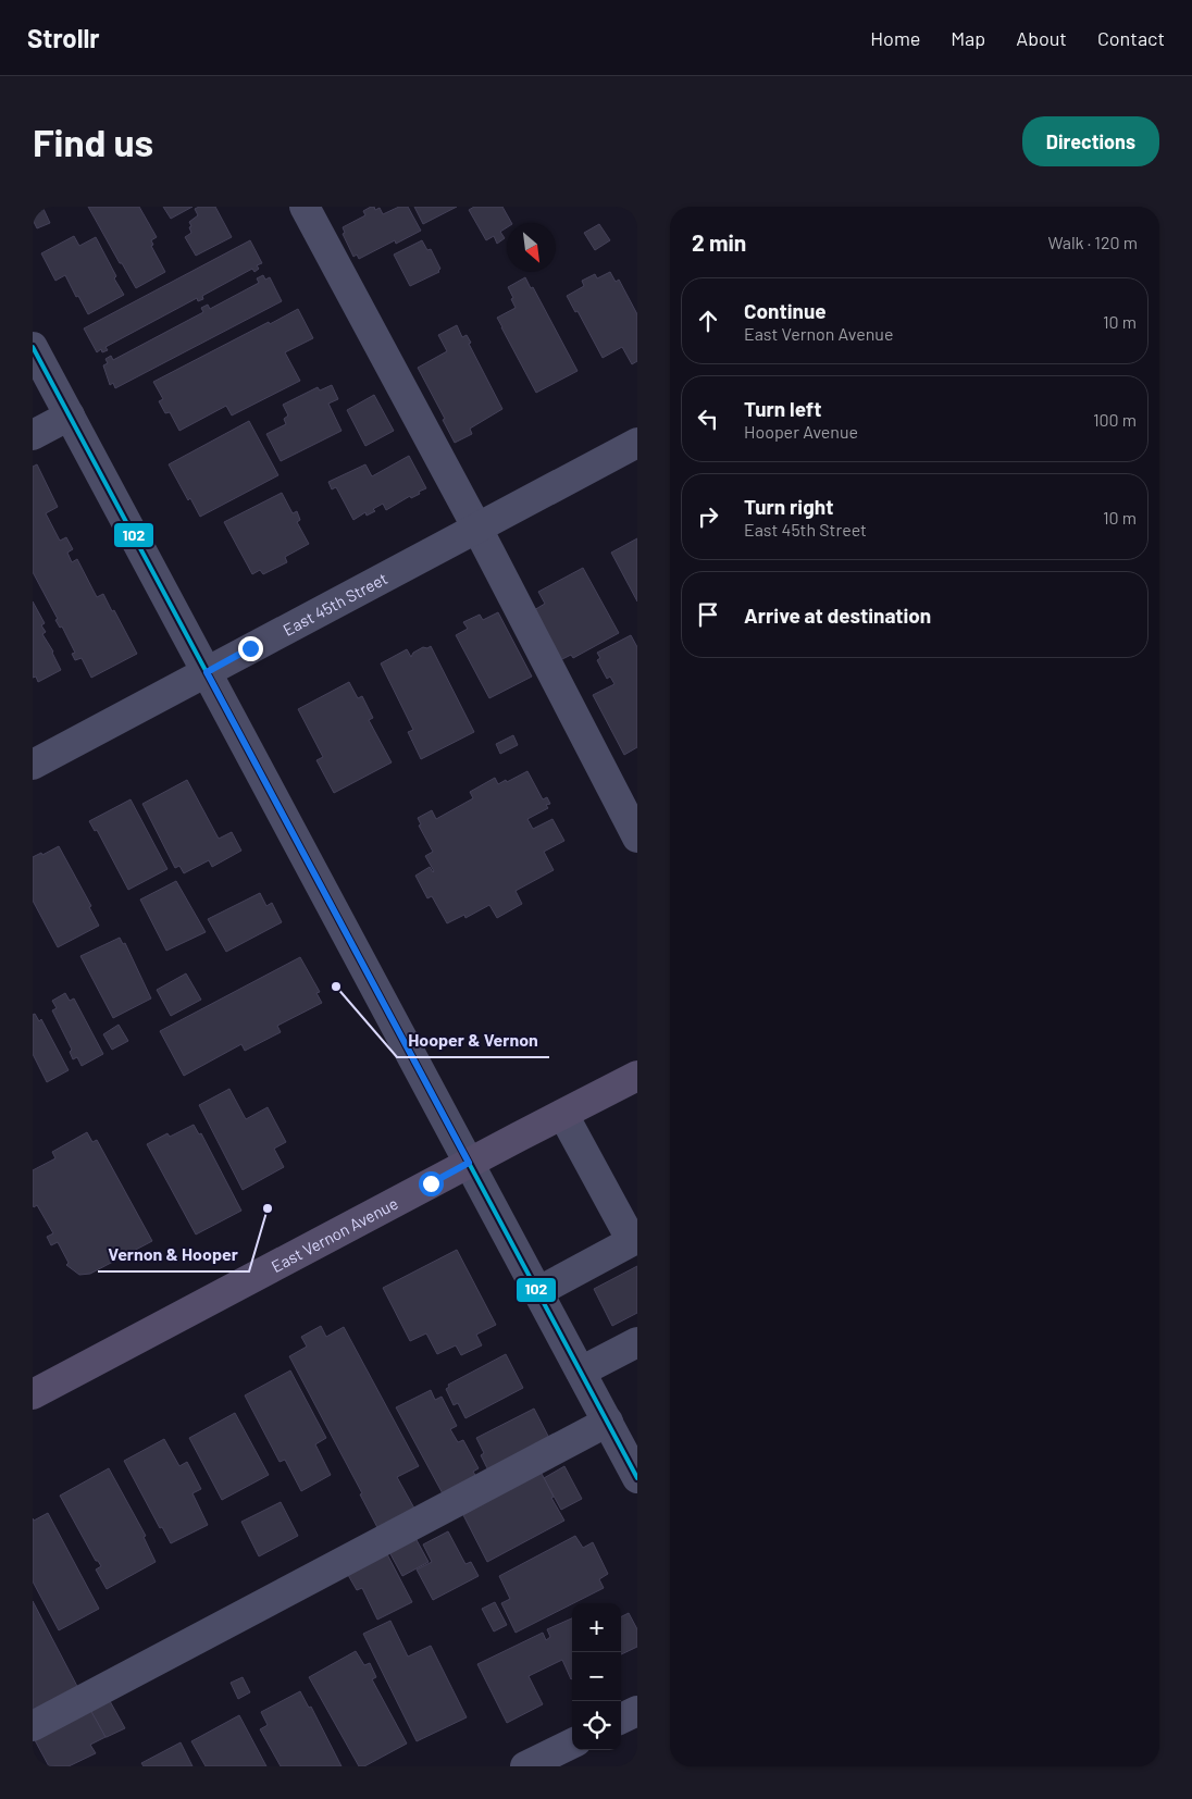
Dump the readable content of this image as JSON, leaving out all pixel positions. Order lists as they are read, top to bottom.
{
  "streets": {
    "main road": ["East Vernon Avenue"],
    "street": ["East 45th Street"]
  },
  "places": ["Hooper & Vernon", "Vernon & Hooper"],
  "lines": ["transit line 102"],
  "north": "bottom right",
  "page": {
    "header": "Strollr",
    "nav": [
      "Home",
      "Map",
      "About",
      "Contact"
    ],
    "buttons": "Directions",
    "title": "Find us",
    "heading": ["2 min", "Walk · 120 m"],
    "list": [
      ["Continue", "East Vernon Avenue", "10 m"],
      ["Turn left", "Hooper Avenue", "100 m"],
      ["Turn right", "East 45th Street", "10 m"],
      "Arrive at destination"
    ],
    "map_buttons": ["+", "−"]
  }
}
